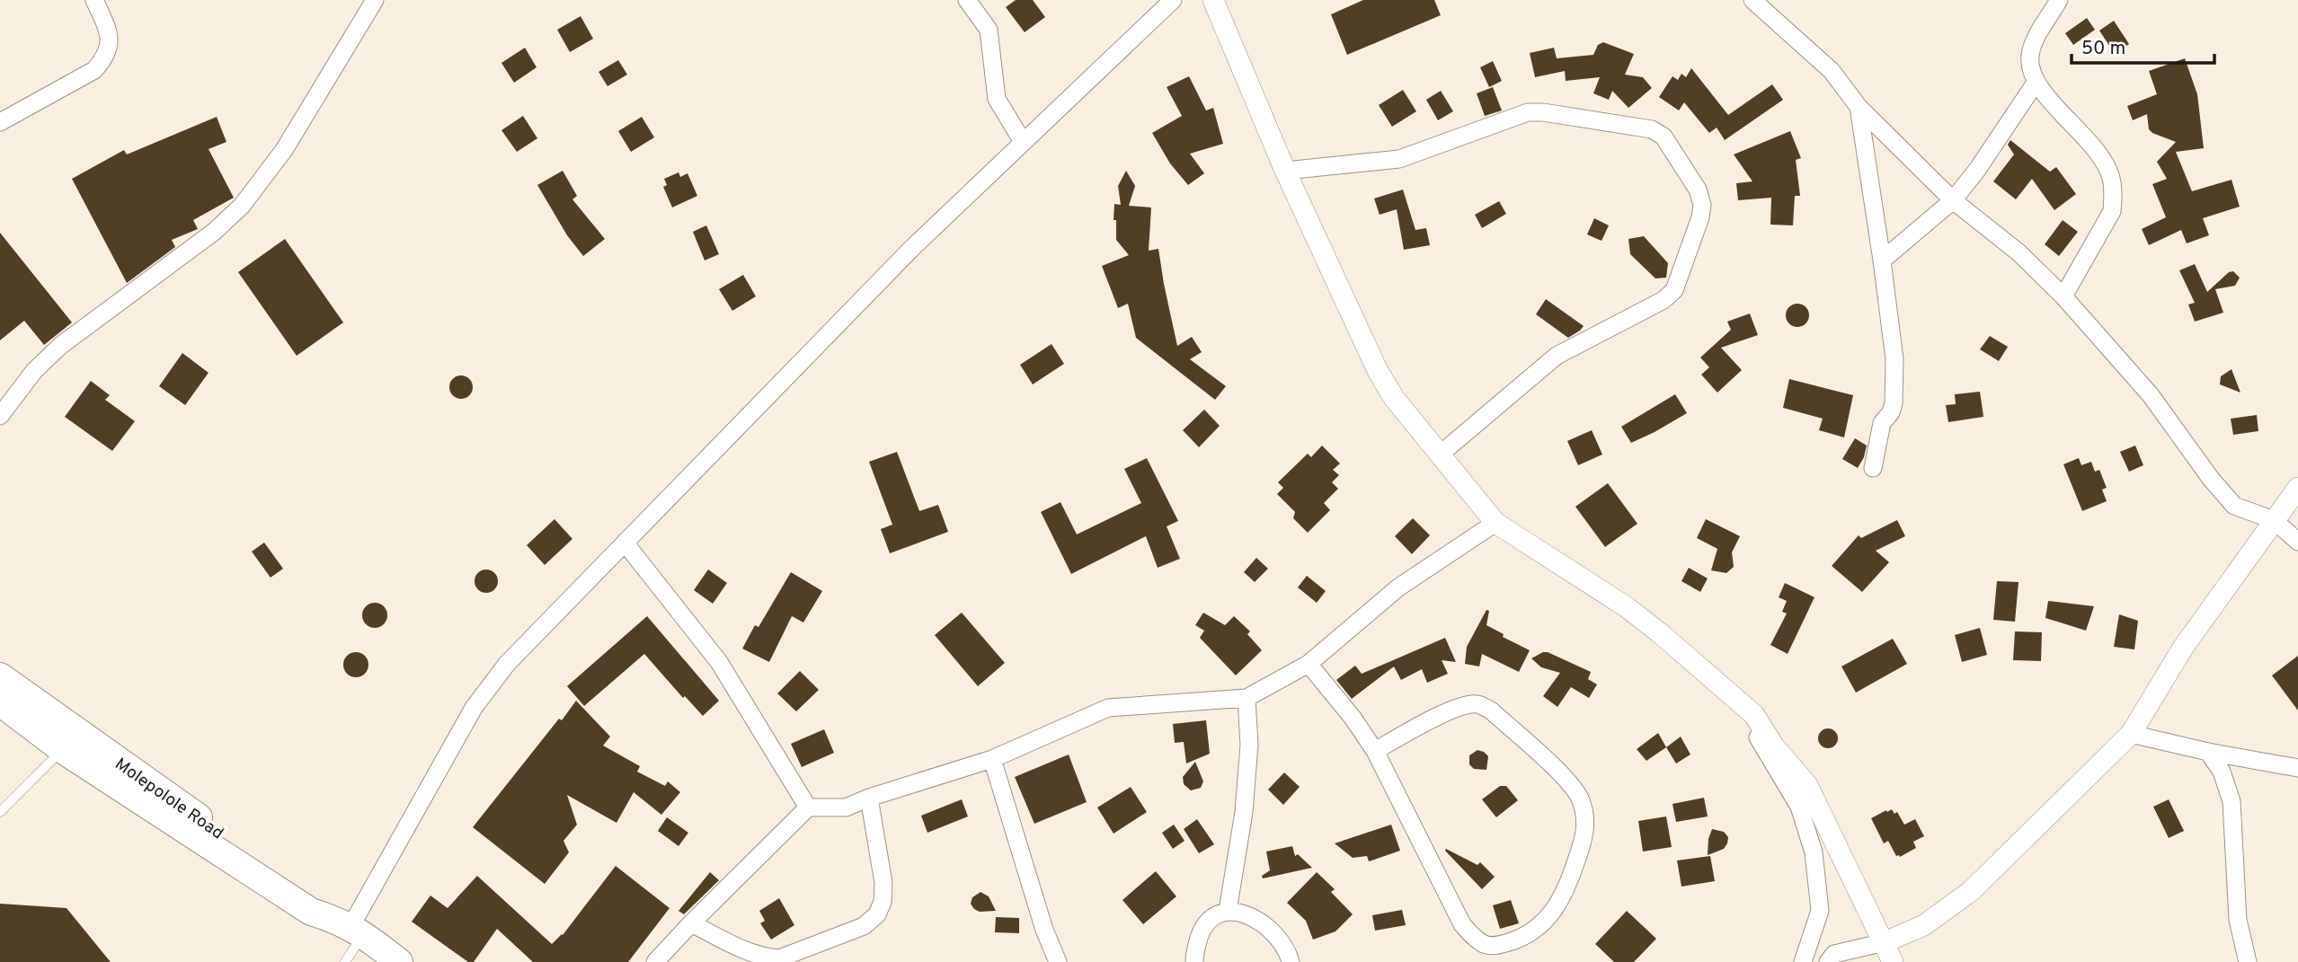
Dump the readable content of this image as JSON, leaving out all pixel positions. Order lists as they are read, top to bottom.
{
  "streets": {
    "main road": ["Molepolole Road"]
  },
  "scale_bar": "50 m"
}
